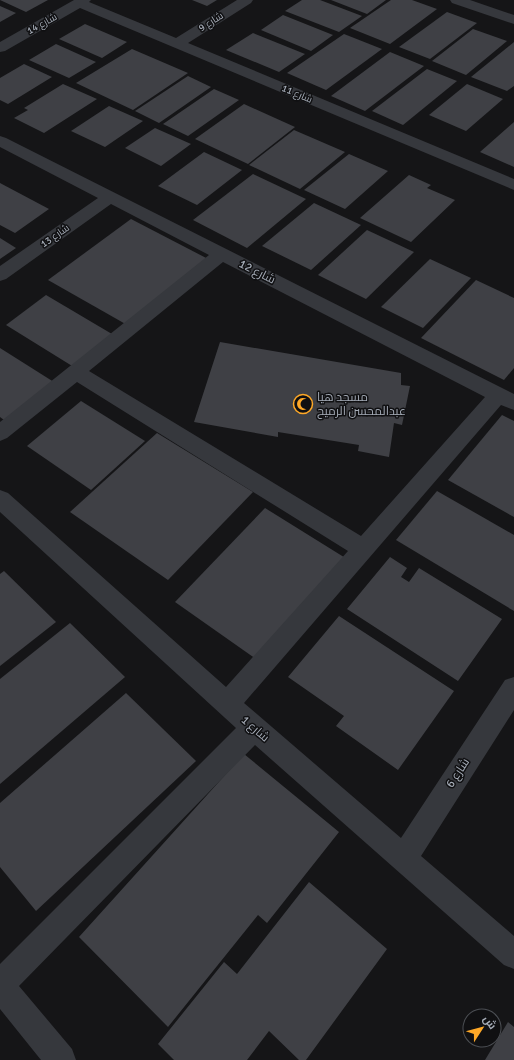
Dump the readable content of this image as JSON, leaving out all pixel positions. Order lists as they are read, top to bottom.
{
  "streets": {
    "street": [
      "شارع 9",
      "شارع 14",
      "شارع 11",
      "شارع 13",
      "شارع 12",
      "شارع 1",
      "شارع 6"
    ]
  },
  "crossings": [
    ["شارع 9", "شارع 11"],
    ["شارع 14", "شارع 11"],
    ["شارع 13", "شارع 12"],
    ["شارع 1", "شارع 6"]
  ],
  "places": {
    "mosque": ["مسجد هيا عبدالمحسن الرميح"]
  },
  "north": "top right"
}
